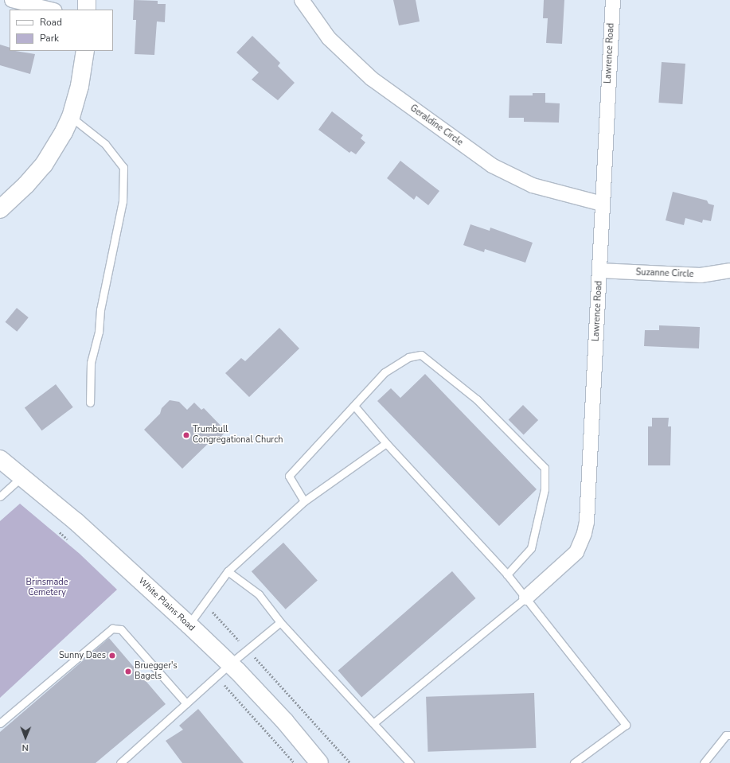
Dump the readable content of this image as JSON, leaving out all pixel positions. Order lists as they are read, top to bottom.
{
  "streets": {
    "main road": ["White Plains Road"],
    "street": ["Lawrence Road", "Geraldine Circle", "Suzanne Circle"]
  },
  "crossings": [
    ["Lawrence Road", "Geraldine Circle"],
    ["Lawrence Road", "Suzanne Circle"]
  ],
  "parks": ["Brinsmade Cemetery"],
  "places": ["Trumbull Congregational Church", "Sunny Daes", "Bruegger's Bagels"],
  "legend": ["Road", "Park"],
  "north": "bottom"
}
